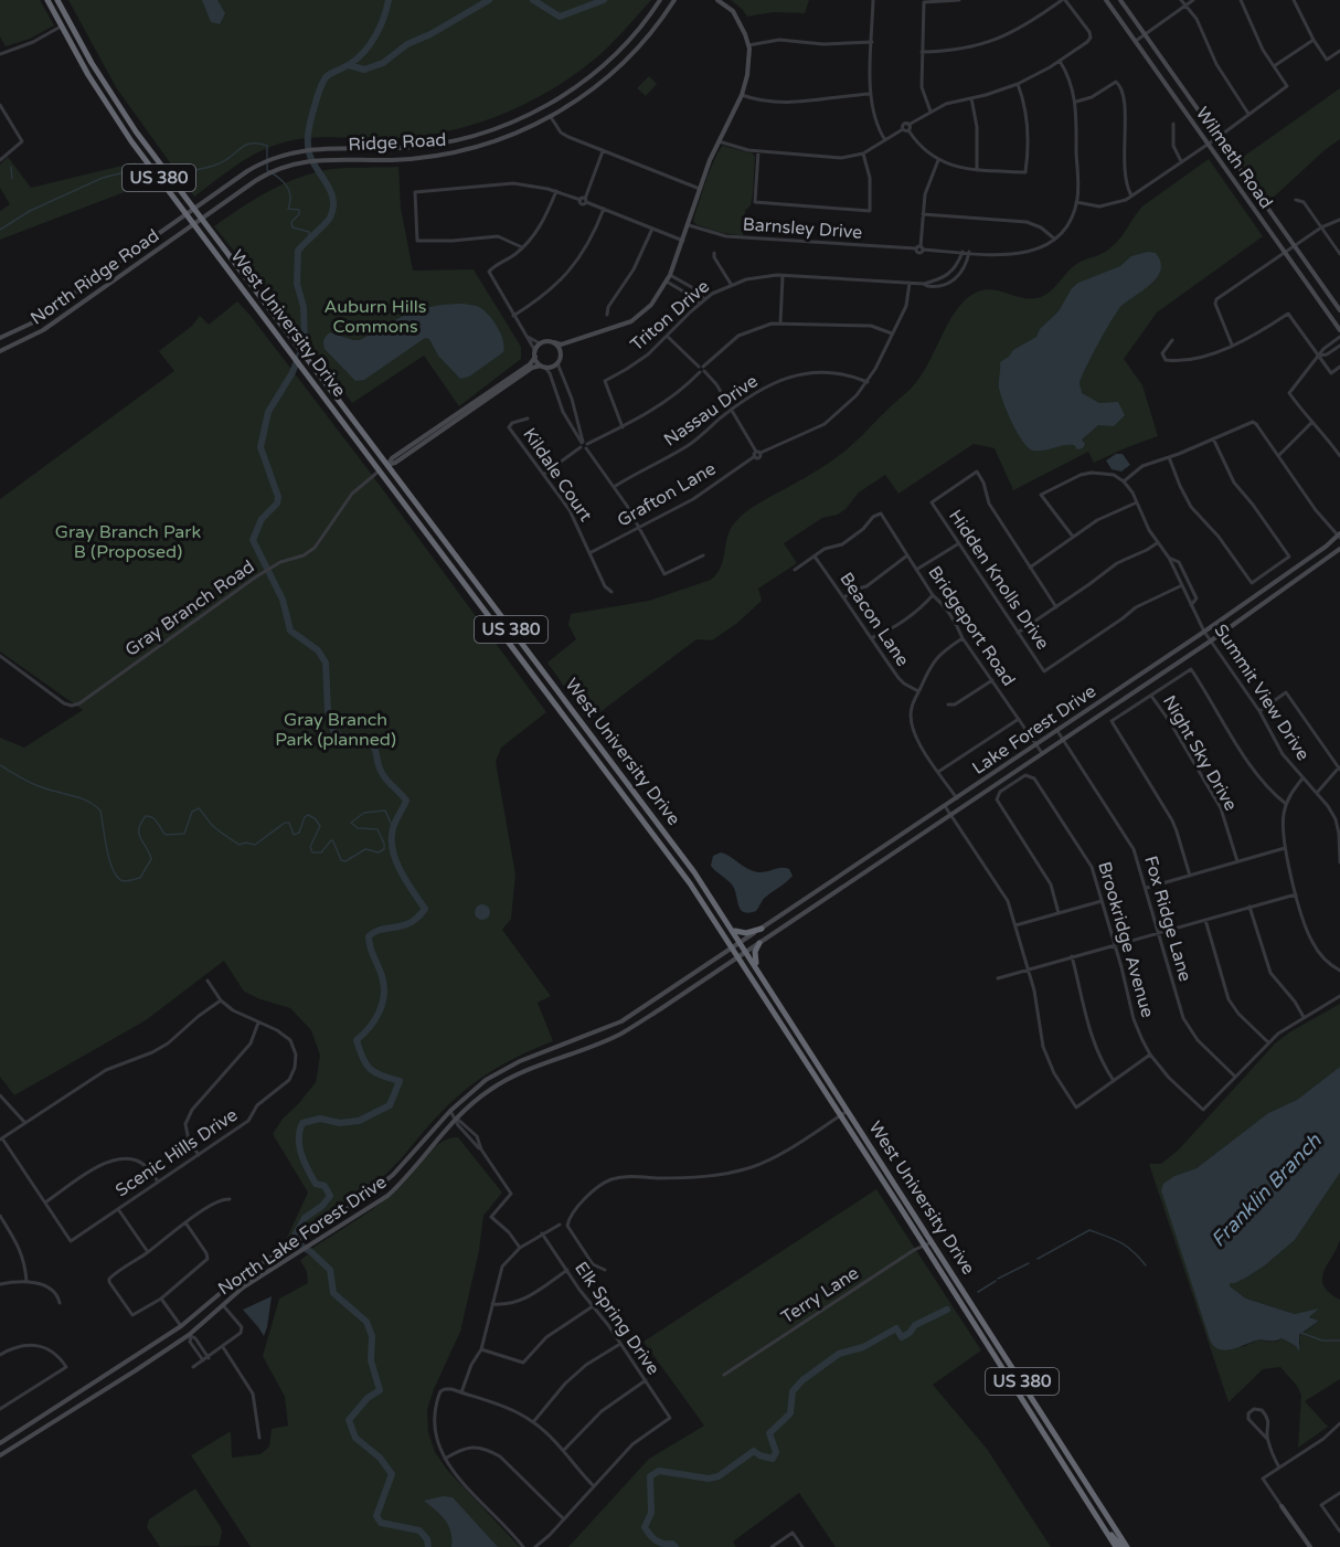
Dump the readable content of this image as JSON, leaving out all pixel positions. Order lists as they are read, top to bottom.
{
  "streets": {
    "highway": ["US 380", "West University Drive"],
    "main road": [
      "Ridge Road",
      "Wilmeth Road",
      "North Ridge Road",
      "Lake Forest Drive",
      "North Lake Forest Drive"
    ],
    "street": [
      "Barnsley Drive",
      "Triton Drive",
      "Nassau Drive",
      "Kildale Court",
      "Grafton Lane",
      "Hidden Knolls Drive",
      "Gray Branch Road",
      "Beacon Lane",
      "Bridgeport Road",
      "Summit View Drive",
      "Night Sky Drive",
      "Fox Ridge Lane",
      "Brookridge Avenue",
      "Scenic Hills Drive",
      "Terry Lane",
      "Elk Spring Drive"
    ]
  },
  "crossings": [
    ["Ridge Road", "North Ridge Road"],
    ["Ridge Road", "West University Drive"],
    ["North Ridge Road", "West University Drive"],
    ["Triton Drive", "Grafton Lane"],
    ["West University Drive", "Gray Branch Road"],
    ["West University Drive", "Lake Forest Drive"],
    ["West University Drive", "North Lake Forest Drive"],
    ["West University Drive", "Terry Lane"],
    ["Nassau Drive", "Grafton Lane"],
    ["Kildale Court", "Grafton Lane"],
    ["Hidden Knolls Drive", "Summit View Drive"],
    ["Beacon Lane", "Bridgeport Road"],
    ["Bridgeport Road", "Lake Forest Drive"],
    ["Summit View Drive", "Lake Forest Drive"],
    ["Lake Forest Drive", "Fox Ridge Lane"],
    ["Lake Forest Drive", "North Lake Forest Drive"],
    ["Fox Ridge Lane", "Brookridge Avenue"]
  ],
  "water": ["Franklin Branch"],
  "parks": ["Auburn Hills Commons", "Gray Branch Park B (Proposed)", "Gray Branch Park (planned)"]
}
